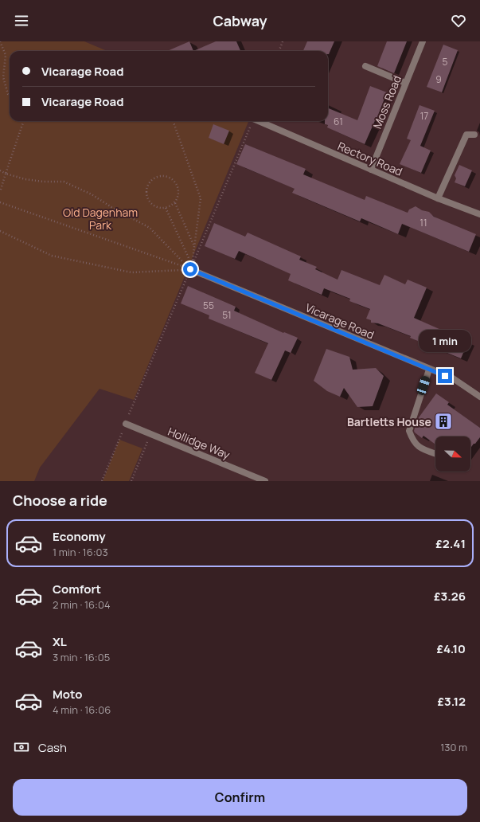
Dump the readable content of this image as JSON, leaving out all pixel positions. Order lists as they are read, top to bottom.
{
  "streets": {
    "street": [
      "Moss Road",
      "Rectory Road",
      "Vicarage Road",
      "Hollidge Way"
    ]
  },
  "crossings": [
    ["Moss Road", "Rectory Road"]
  ],
  "parks": ["Old Dagenham Park"],
  "places": {
    "building": ["Bartletts House"]
  },
  "house_numbers": [
    "5",
    "9",
    "17",
    "61",
    "11",
    "55",
    "51"
  ],
  "north": "right",
  "page": {
    "header": "Cabway",
    "banner": ["Vicarage Road", "Vicarage Road"],
    "bubble": "1 min",
    "heading": "Choose a ride",
    "list": [
      {
        "name": "Economy",
        "note": "1 min · 16:03",
        "value": "£2.41"
      },
      {
        "name": "Comfort",
        "note": "2 min · 16:04",
        "value": "£3.26"
      },
      {
        "name": "XL",
        "note": "3 min · 16:05",
        "value": "£4.10"
      },
      {
        "name": "Moto",
        "note": "4 min · 16:06",
        "value": "£3.12"
      }
    ],
    "pay": ["Cash", "130 m"],
    "buttons": "Confirm"
  }
}
